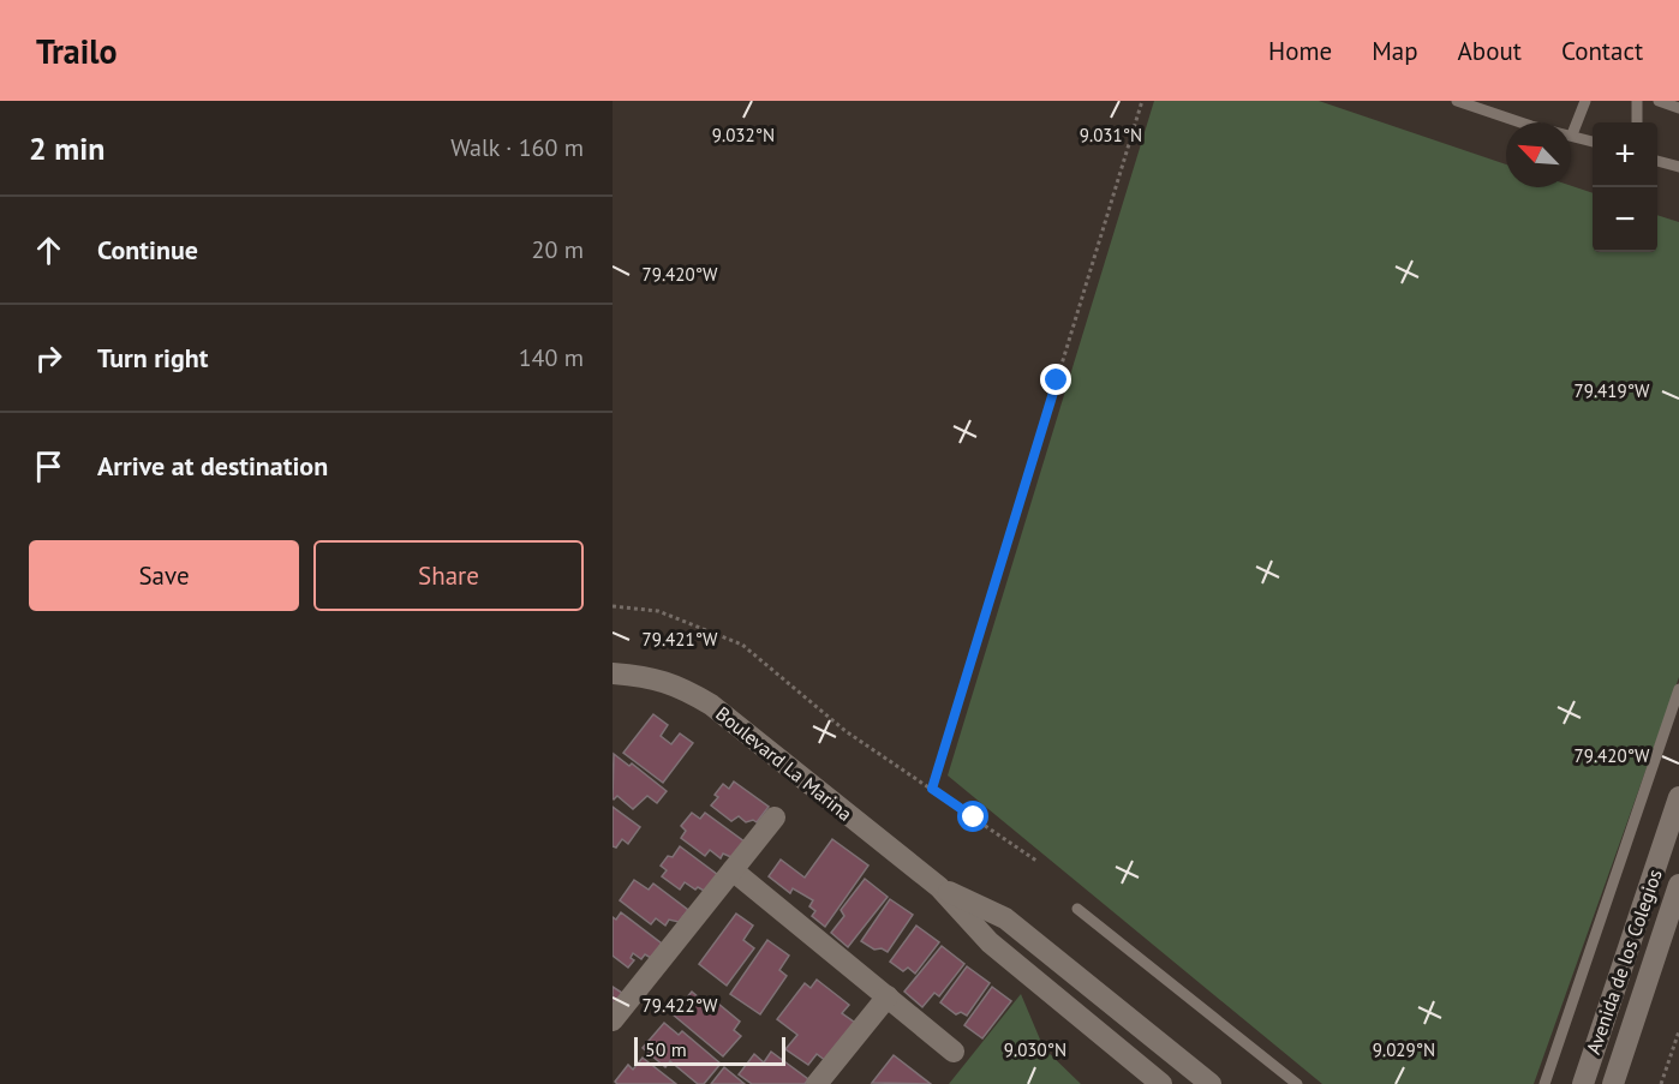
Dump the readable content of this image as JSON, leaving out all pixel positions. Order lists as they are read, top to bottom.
{
  "streets": {
    "street": ["Boulevard La Marina", "Avenida de los Colegios"]
  },
  "scale_bar": "50 m",
  "north": "top left",
  "page": {
    "header": "Trailo",
    "nav": [
      "Home",
      "Map",
      "About",
      "Contact"
    ],
    "heading": ["2 min", "Walk · 160 m"],
    "map_buttons": ["+", "−"],
    "list": [
      ["Continue", "20 m"],
      ["Turn right", "140 m"],
      "Arrive at destination"
    ],
    "buttons": ["Save", "Share"],
    "scale": "50 m"
  },
  "coordinates": [
    "9.032°N",
    "9.031°N",
    "79.420°W",
    "79.419°W",
    "79.421°W",
    "79.422°W",
    "9.030°N",
    "9.029°N"
  ]
}
